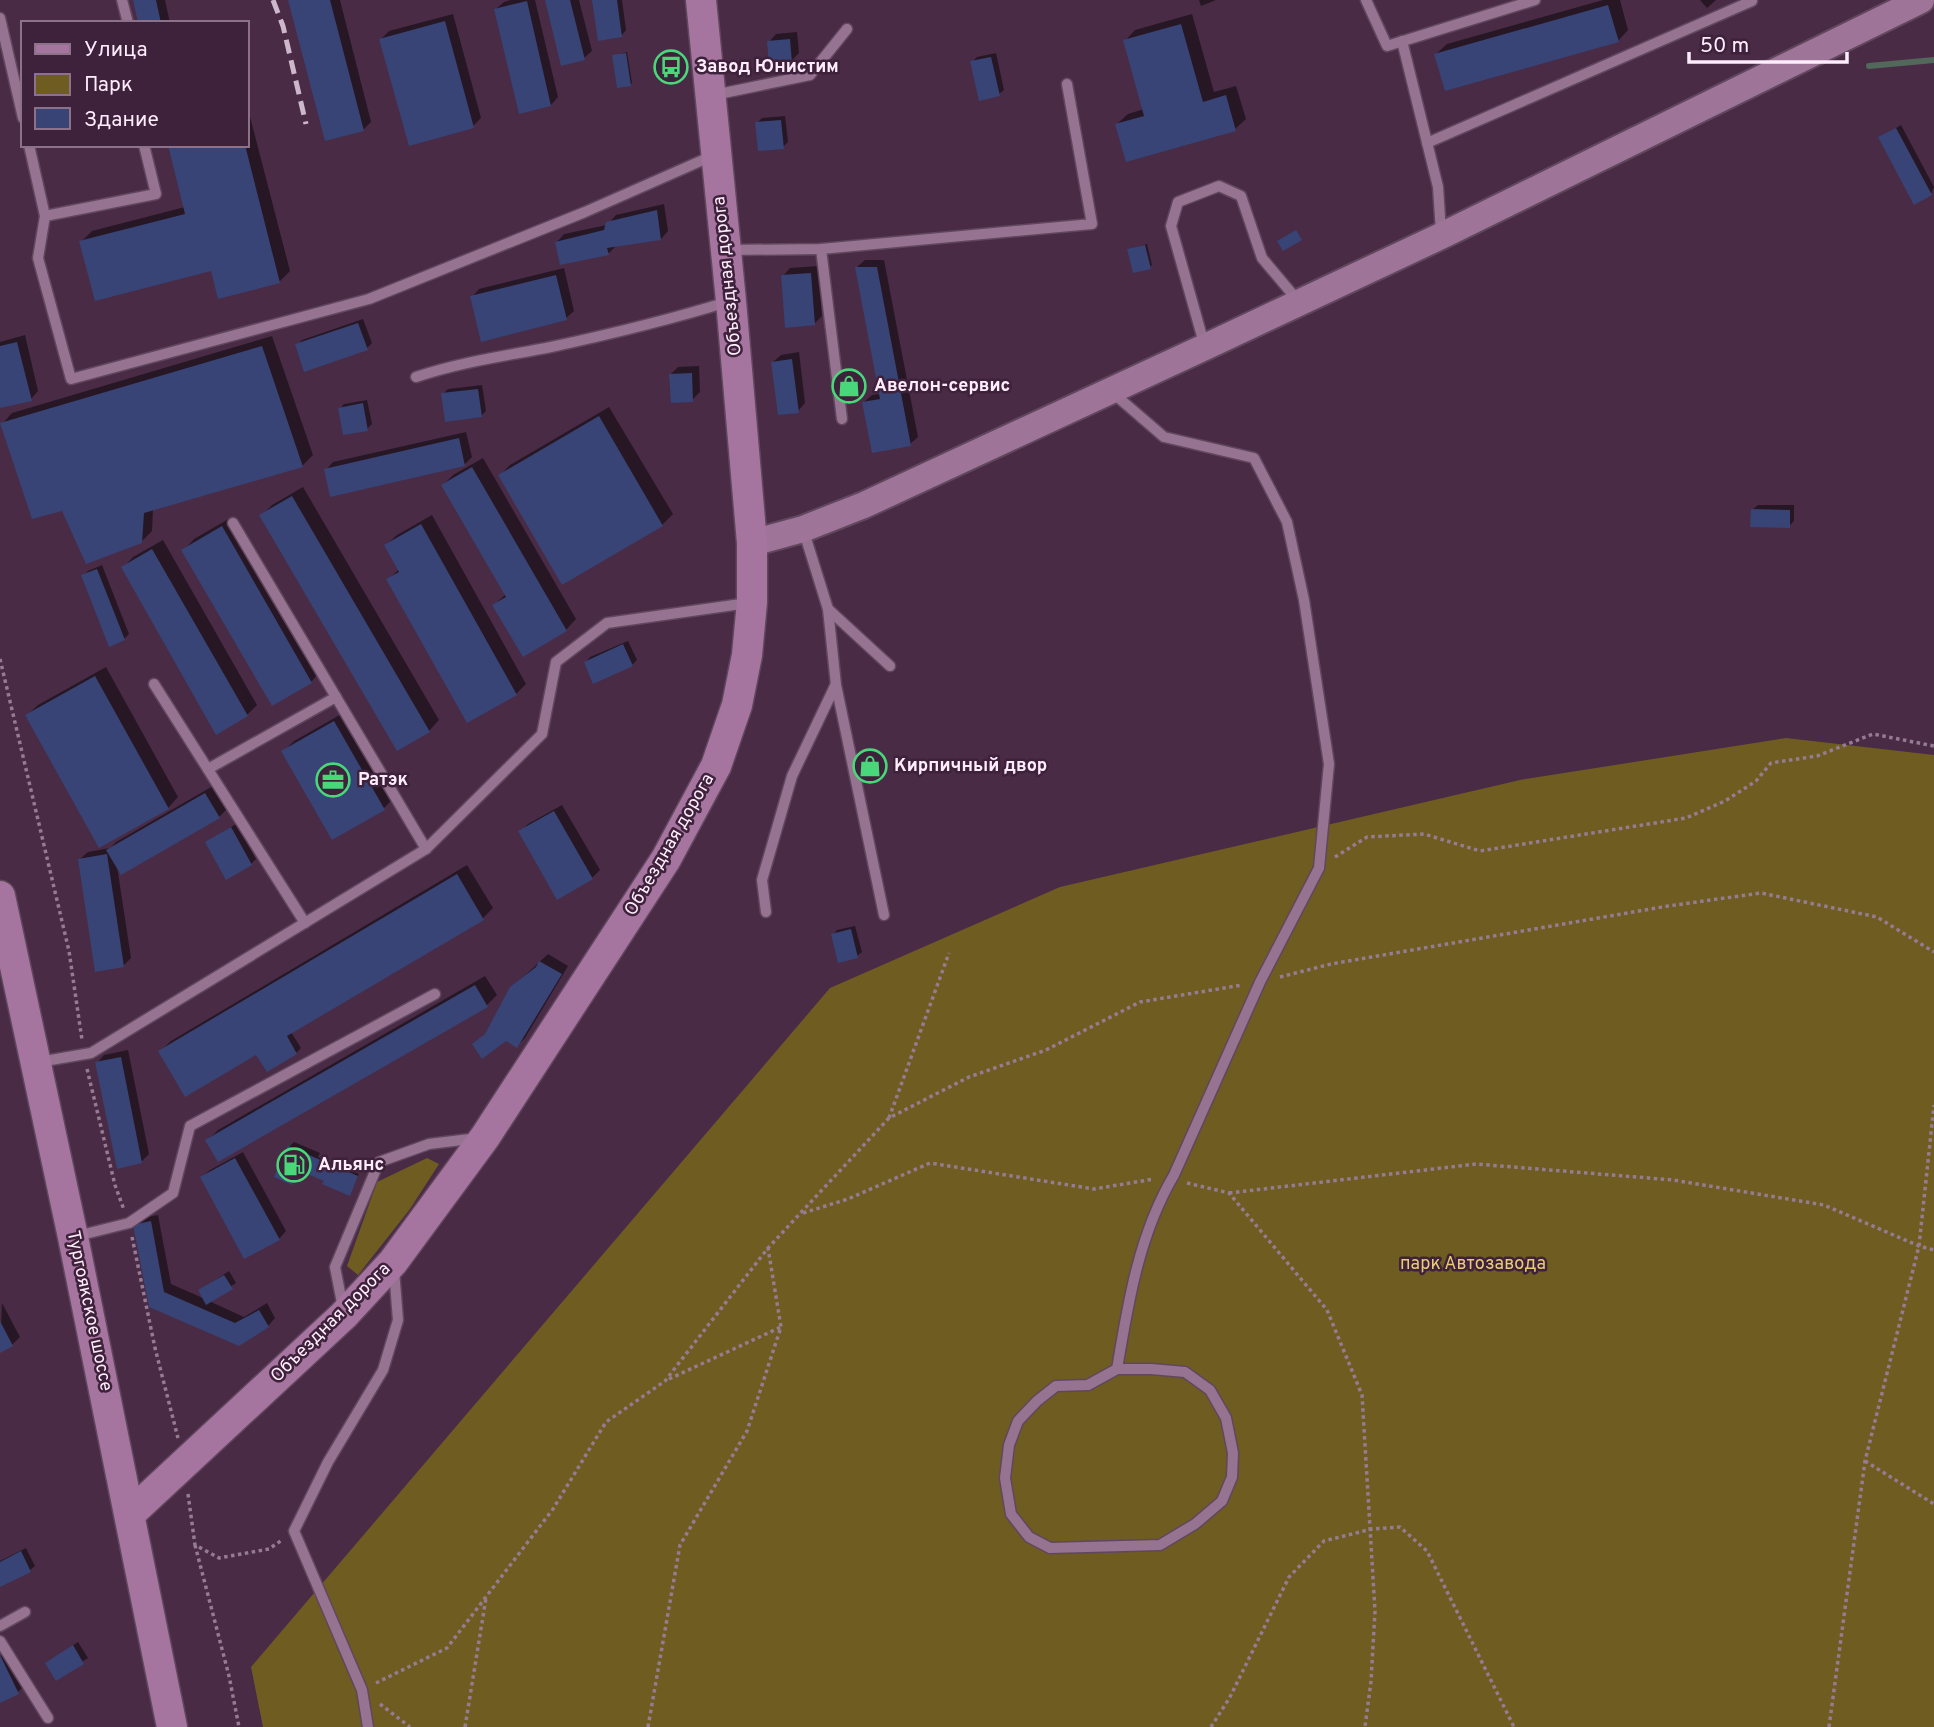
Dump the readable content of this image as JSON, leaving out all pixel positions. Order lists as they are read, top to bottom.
{
  "streets": {
    "main road": ["Объездная дорога", "Тургоякское шоссе"]
  },
  "crossings": [
    ["Объездная дорога", "Тургоякское шоссе"]
  ],
  "parks": ["парк Автозавода"],
  "places": {
    "bus stop": ["Завод Юнистим"],
    "shop": ["Авелон-сервис", "Кирпичный двор"],
    "office": ["Ратэк"],
    "fuel station": ["Альянс"]
  },
  "legend": ["Улица", "Парк", "Здание"],
  "scale_bar": "50 m"
}
